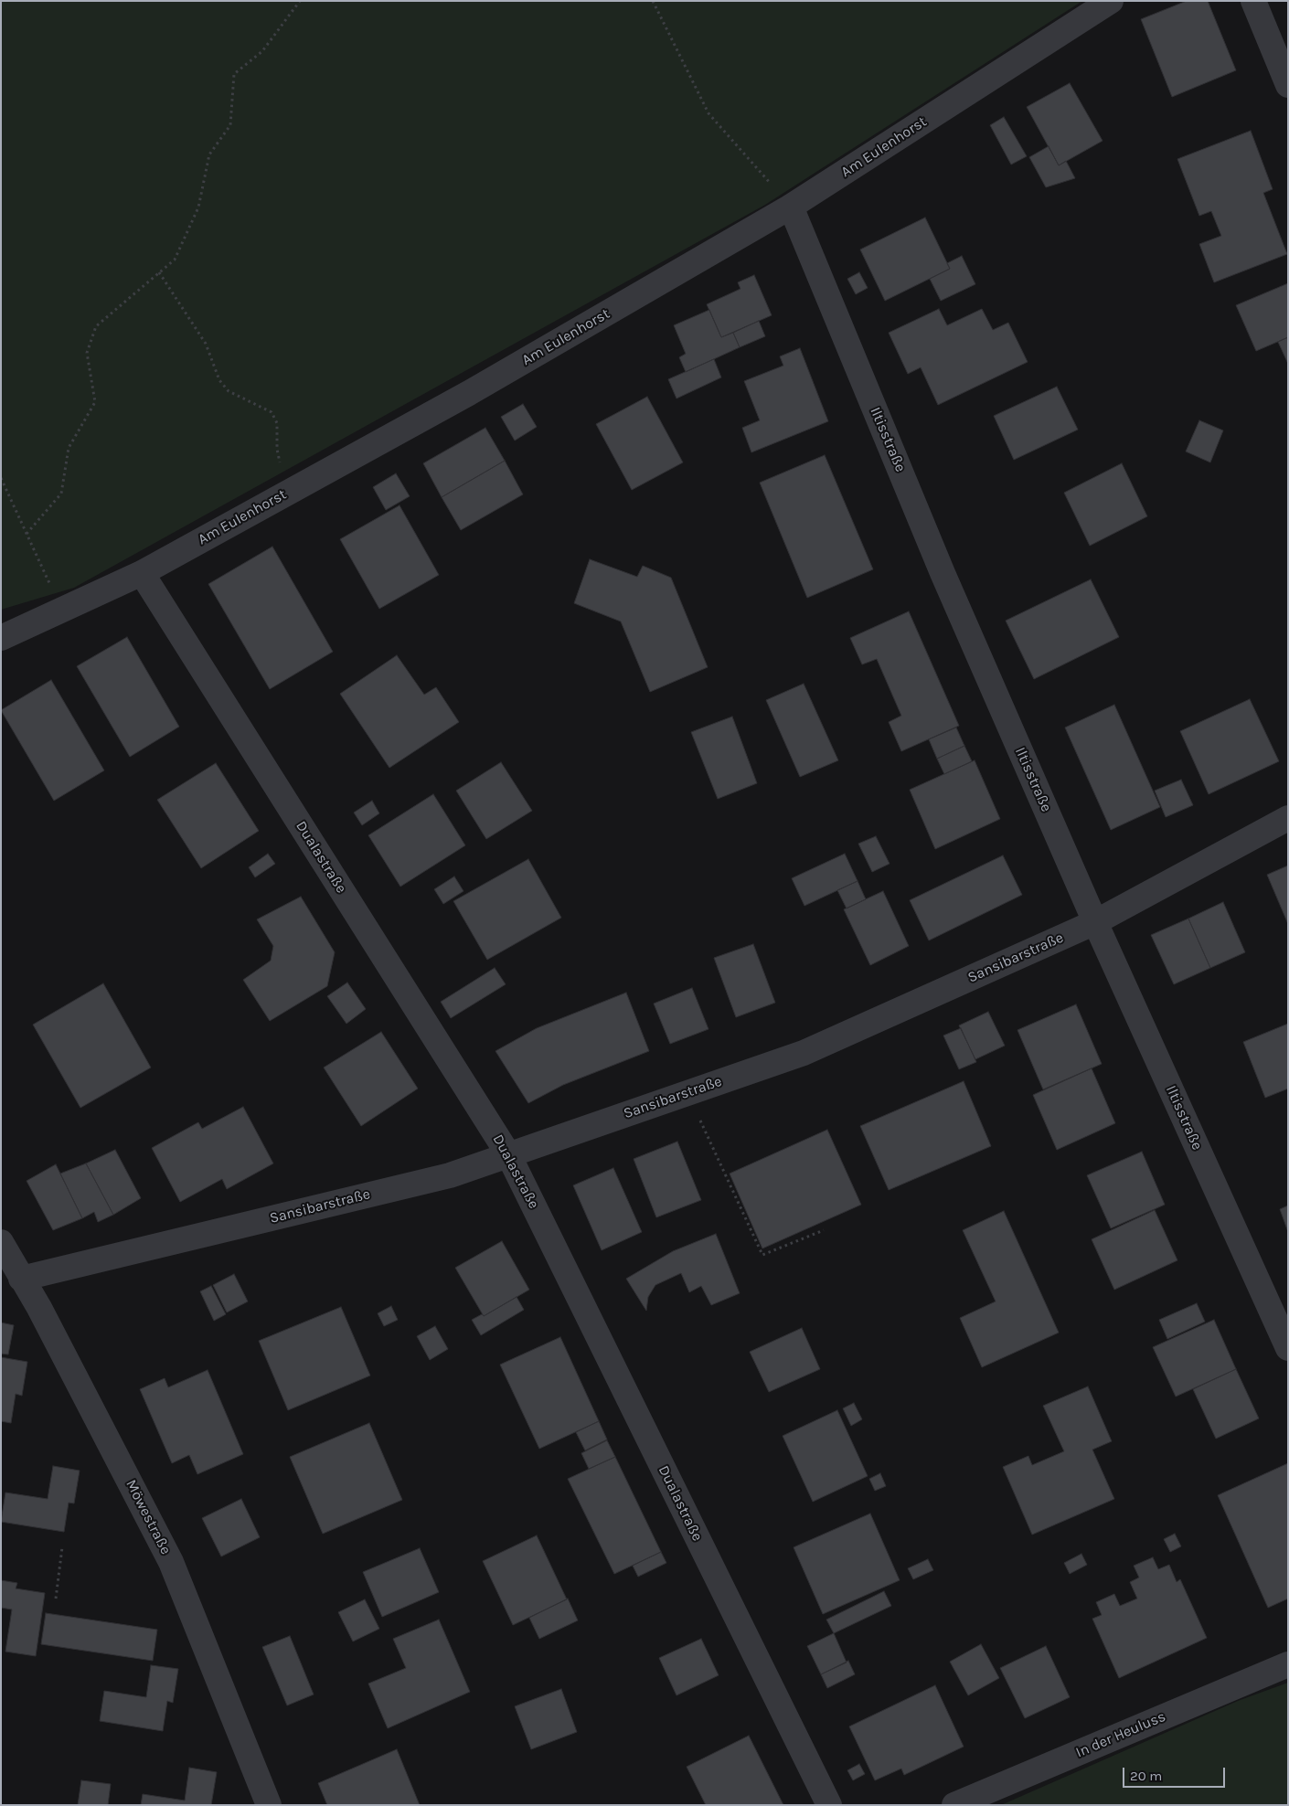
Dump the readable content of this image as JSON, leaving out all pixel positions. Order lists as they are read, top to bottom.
{
  "streets": {
    "street": [
      "Am Eulenhorst",
      "Iltisstraße",
      "Dualastraße",
      "Sansibarstraße",
      "Möwestraße",
      "In der Heuluss"
    ]
  },
  "crossings": [
    ["Am Eulenhorst", "Iltisstraße"],
    ["Am Eulenhorst", "Dualastraße"],
    ["Iltisstraße", "Sansibarstraße"],
    ["Dualastraße", "Sansibarstraße"],
    ["Sansibarstraße", "Möwestraße"]
  ],
  "scale_bar": "20 m"
}
